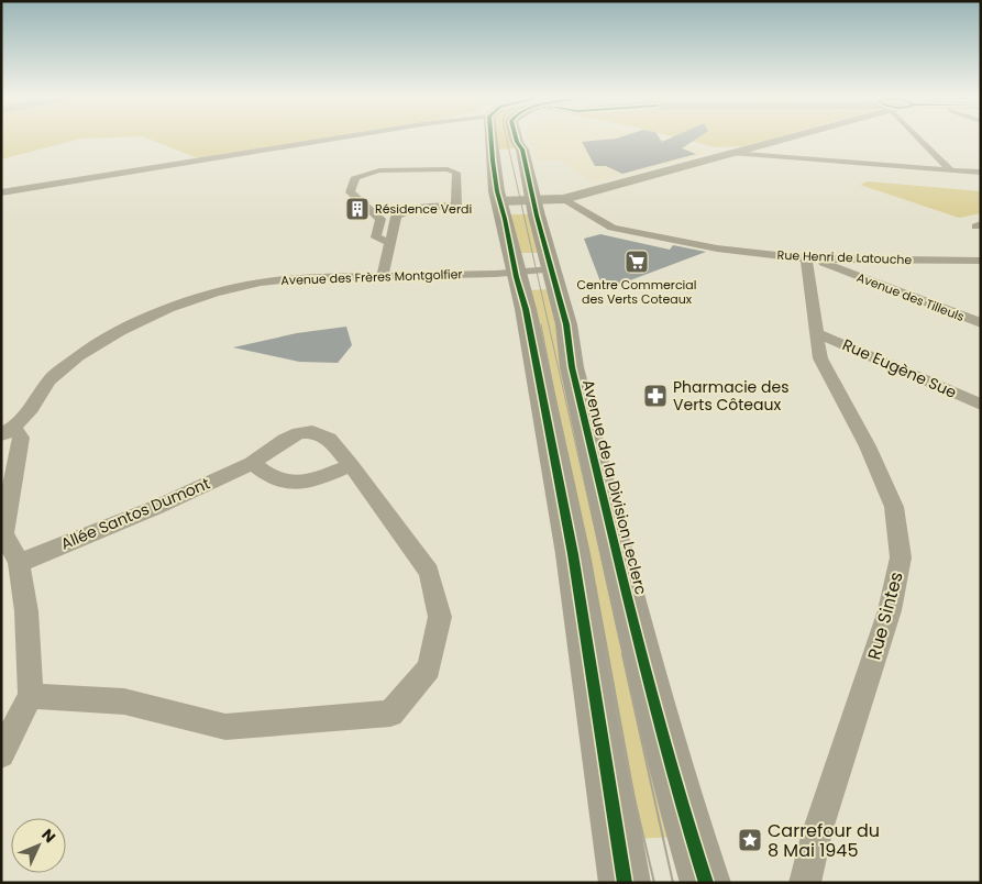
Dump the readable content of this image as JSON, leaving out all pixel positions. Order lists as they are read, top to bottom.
{
  "streets": {
    "main road": ["Avenue de la Division Leclerc"],
    "street": [
      "Rue Henri de Latouche",
      "Avenue des Frères Montgolfier",
      "Avenue des Tilleuls",
      "Rue Eugène Sue",
      "Allée Santos Dumont",
      "Rue Sintes"
    ]
  },
  "crossings": [
    ["Rue Henri de Latouche", "Avenue des Tilleuls"],
    ["Rue Henri de Latouche", "Rue Sintes"],
    ["Avenue des Frères Montgolfier", "Avenue de la Division Leclerc"],
    ["Avenue des Tilleuls", "Rue Sintes"],
    ["Rue Eugène Sue", "Rue Sintes"]
  ],
  "places": {
    "building": ["Résidence Verdi"],
    "supermarket": ["Centre Commercial des Verts Coteaux"],
    "pharmacy": ["Pharmacie des Verts Côteaux"],
    "place": ["Carrefour du 8 Mai 1945"]
  },
  "north": "top right"
}
